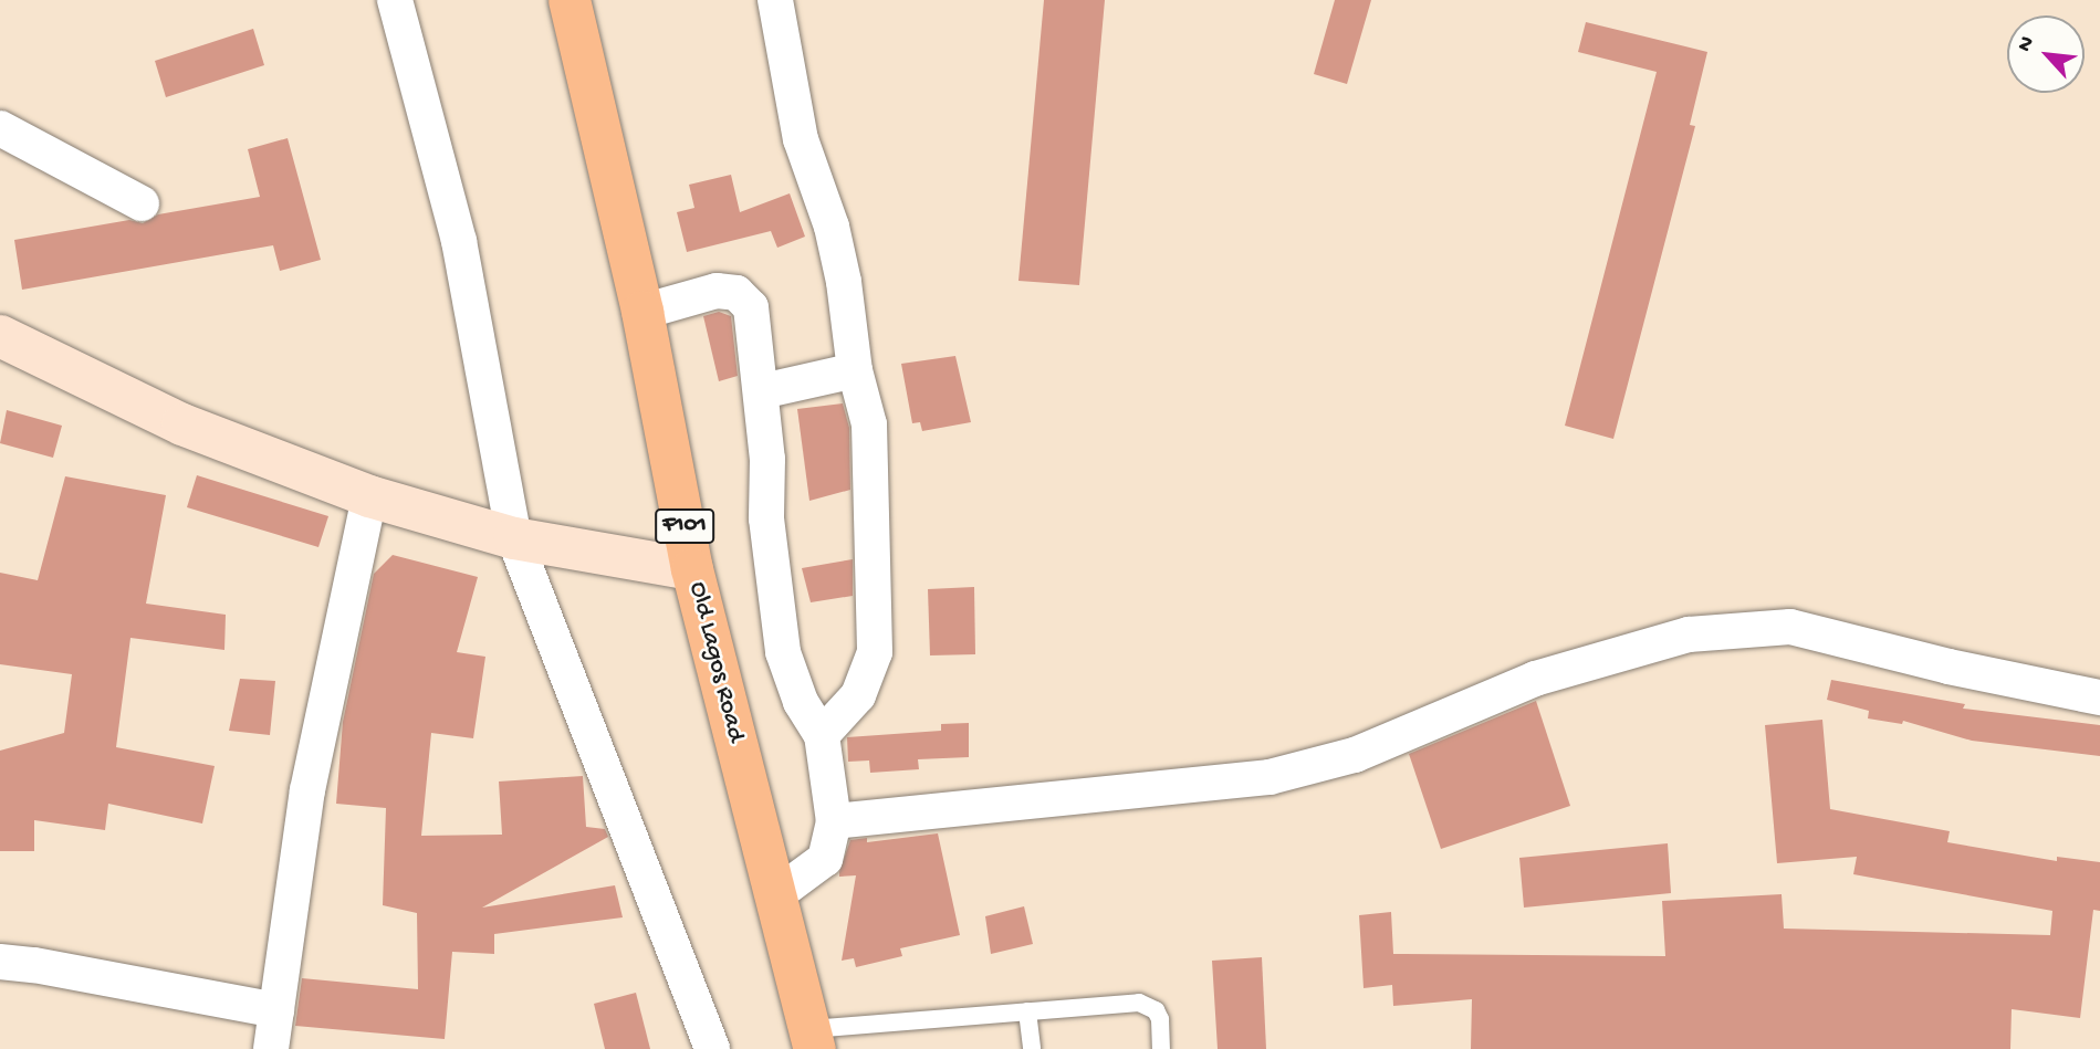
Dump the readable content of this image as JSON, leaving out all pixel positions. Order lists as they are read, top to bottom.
{
  "streets": {
    "main road": ["F101", "Old Lagos Road"]
  },
  "north": "top left"
}
